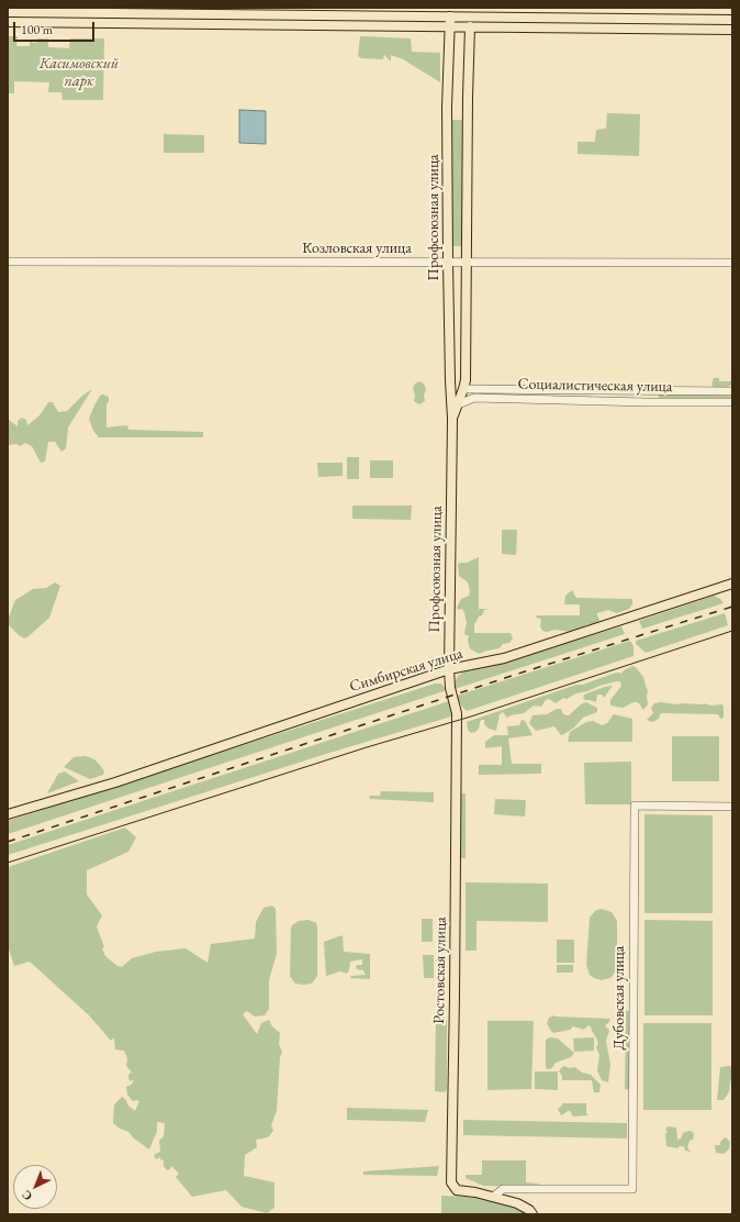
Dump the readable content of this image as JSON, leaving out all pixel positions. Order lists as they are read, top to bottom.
{
  "streets": {
    "main road": ["Профсоюзная улица", "Симбирская улица", "Ростовская улица"],
    "street": ["Козловская улица", "Социалистическая улица", "Дубовская улица"]
  },
  "crossings": [
    ["Профсоюзная улица", "Козловская улица"],
    ["Профсоюзная улица", "Социалистическая улица"],
    ["Профсоюзная улица", "Симбирская улица"],
    ["Профсоюзная улица", "Ростовская улица"],
    ["Симбирская улица", "Ростовская улица"],
    ["Ростовская улица", "Дубовская улица"]
  ],
  "parks": ["Касимовский парк"],
  "scale_bar": "100 m",
  "north": "bottom left"
}
